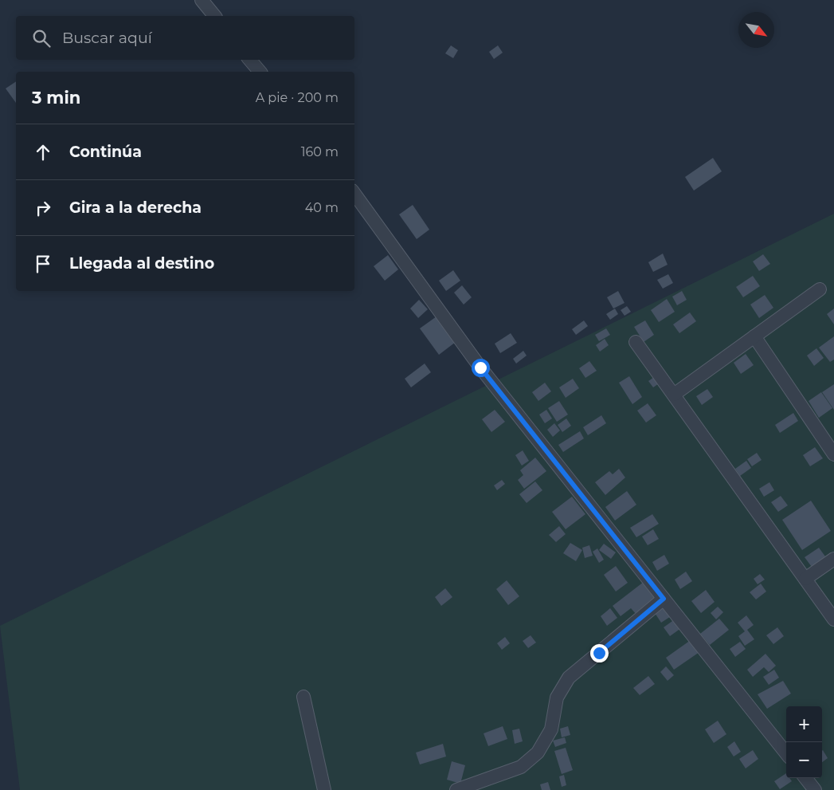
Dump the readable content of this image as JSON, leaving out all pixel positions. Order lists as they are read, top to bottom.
{
  "north": "bottom right",
  "page": {
    "search": "Buscar aquí",
    "heading": ["3 min", "A pie · 200 m"],
    "list": [
      ["Continúa", "160 m"],
      ["Gira a la derecha", "40 m"],
      "Llegada al destino"
    ],
    "map_buttons": ["+", "−"]
  }
}
